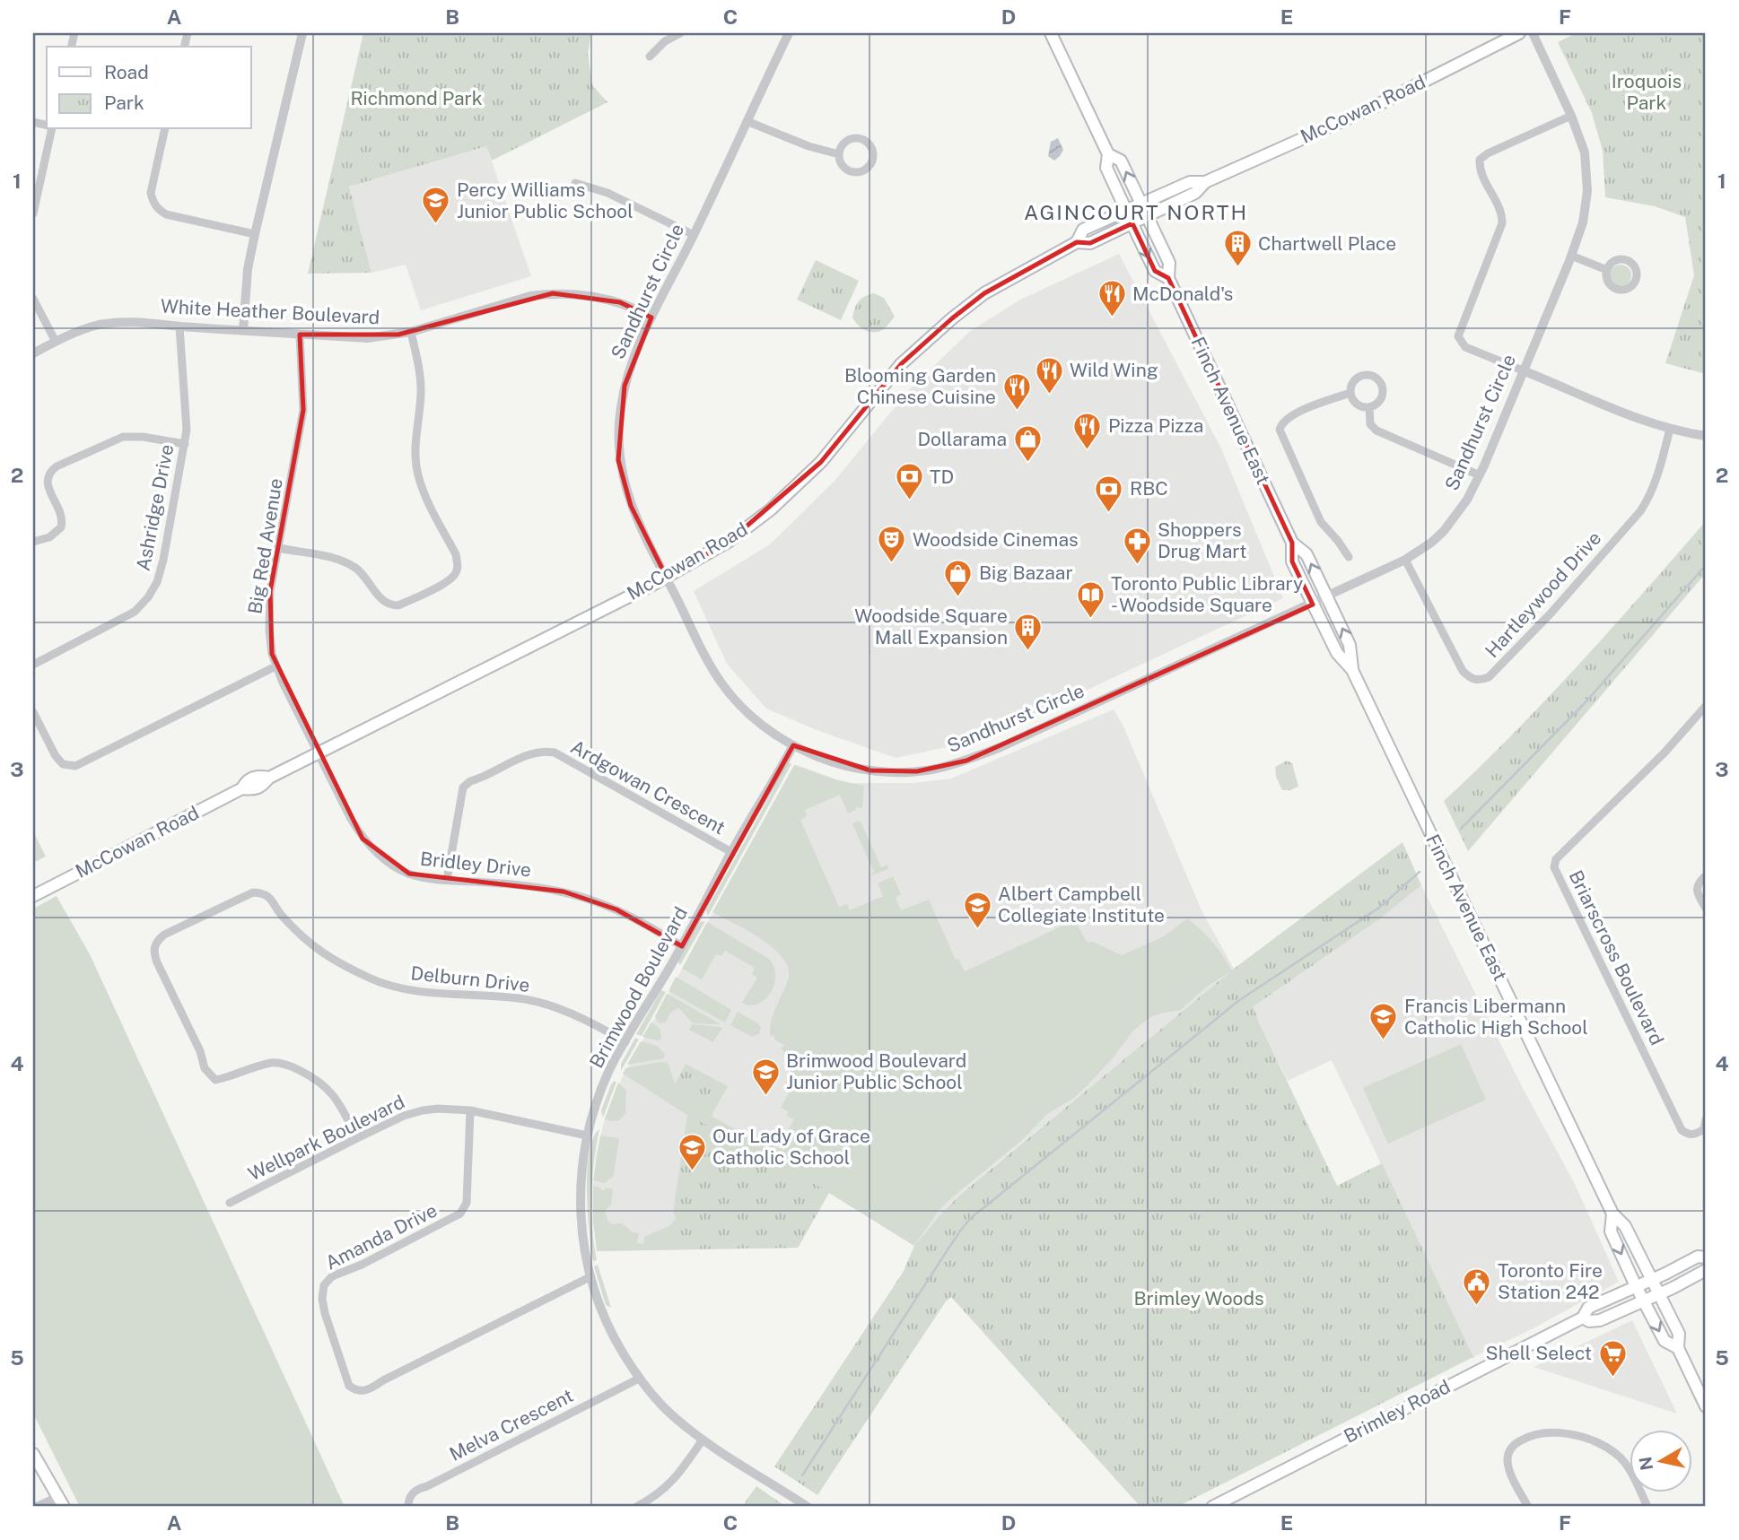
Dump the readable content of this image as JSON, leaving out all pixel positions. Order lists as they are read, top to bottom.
{
  "streets": {
    "main road": ["McCowan Road", "Finch Avenue East", "Brimley Road"],
    "street": [
      "Sandhurst Circle",
      "White Heather Boulevard",
      "Ashridge Drive",
      "Big Red Avenue",
      "Hartleywood Drive",
      "Ardgowan Crescent",
      "Bridley Drive",
      "Briarscross Boulevard",
      "Delburn Drive",
      "Brimwood Boulevard",
      "Wellpark Boulevard",
      "Amanda Drive",
      "Melva Crescent"
    ]
  },
  "crossings": [
    ["McCowan Road", "Sandhurst Circle"],
    ["McCowan Road", "Finch Avenue East"],
    ["McCowan Road", "Big Red Avenue"],
    ["McCowan Road", "Bridley Drive"],
    ["Sandhurst Circle", "White Heather Boulevard"],
    ["Sandhurst Circle", "Finch Avenue East"],
    ["Sandhurst Circle", "Hartleywood Drive"],
    ["Sandhurst Circle", "Brimwood Boulevard"],
    ["White Heather Boulevard", "Ashridge Drive"],
    ["White Heather Boulevard", "Big Red Avenue"],
    ["Finch Avenue East", "Brimley Road"],
    ["Big Red Avenue", "Bridley Drive"],
    ["Ardgowan Crescent", "Bridley Drive"],
    ["Ardgowan Crescent", "Brimwood Boulevard"],
    ["Bridley Drive", "Brimwood Boulevard"],
    ["Delburn Drive", "Brimwood Boulevard"],
    ["Delburn Drive", "Wellpark Boulevard"],
    ["Brimwood Boulevard", "Wellpark Boulevard"],
    ["Brimwood Boulevard", "Amanda Drive"],
    ["Brimwood Boulevard", "Melva Crescent"],
    ["Wellpark Boulevard", "Amanda Drive"]
  ],
  "districts": ["AGINCOURT NORTH"],
  "parks": ["Iroquois Park", "Richmond Park", "Brimley Woods"],
  "places": {
    "school or university": [
      "Percy Williams Junior Public School",
      "Albert Campbell Collegiate Institute",
      "Francis Libermann Catholic High School",
      "Brimwood Boulevard Junior Public School",
      "Our Lady of Grace Catholic School"
    ],
    "building": ["Chartwell Place", "Woodside Square Mall Expansion"],
    "restaurant": [
      "McDonald's",
      "Wild Wing",
      "Blooming Garden Chinese Cuisine",
      "Pizza Pizza"
    ],
    "shop": ["Dollarama", "Big Bazaar"],
    "bank": ["TD", "RBC"],
    "theatre": ["Woodside Cinemas"],
    "pharmacy": ["Shoppers Drug Mart"],
    "library": ["Toronto Public Library - Woodside Square"],
    "public building": ["Toronto Fire Station 242"],
    "supermarket": ["Shell Select"]
  },
  "legend": ["Road", "Park"],
  "north": "left",
  "grid": {
    "columns": [
      "A",
      "B",
      "C",
      "D",
      "E",
      "F"
    ],
    "rows": [
      "1",
      "2",
      "3",
      "4",
      "5"
    ]
  }
}
